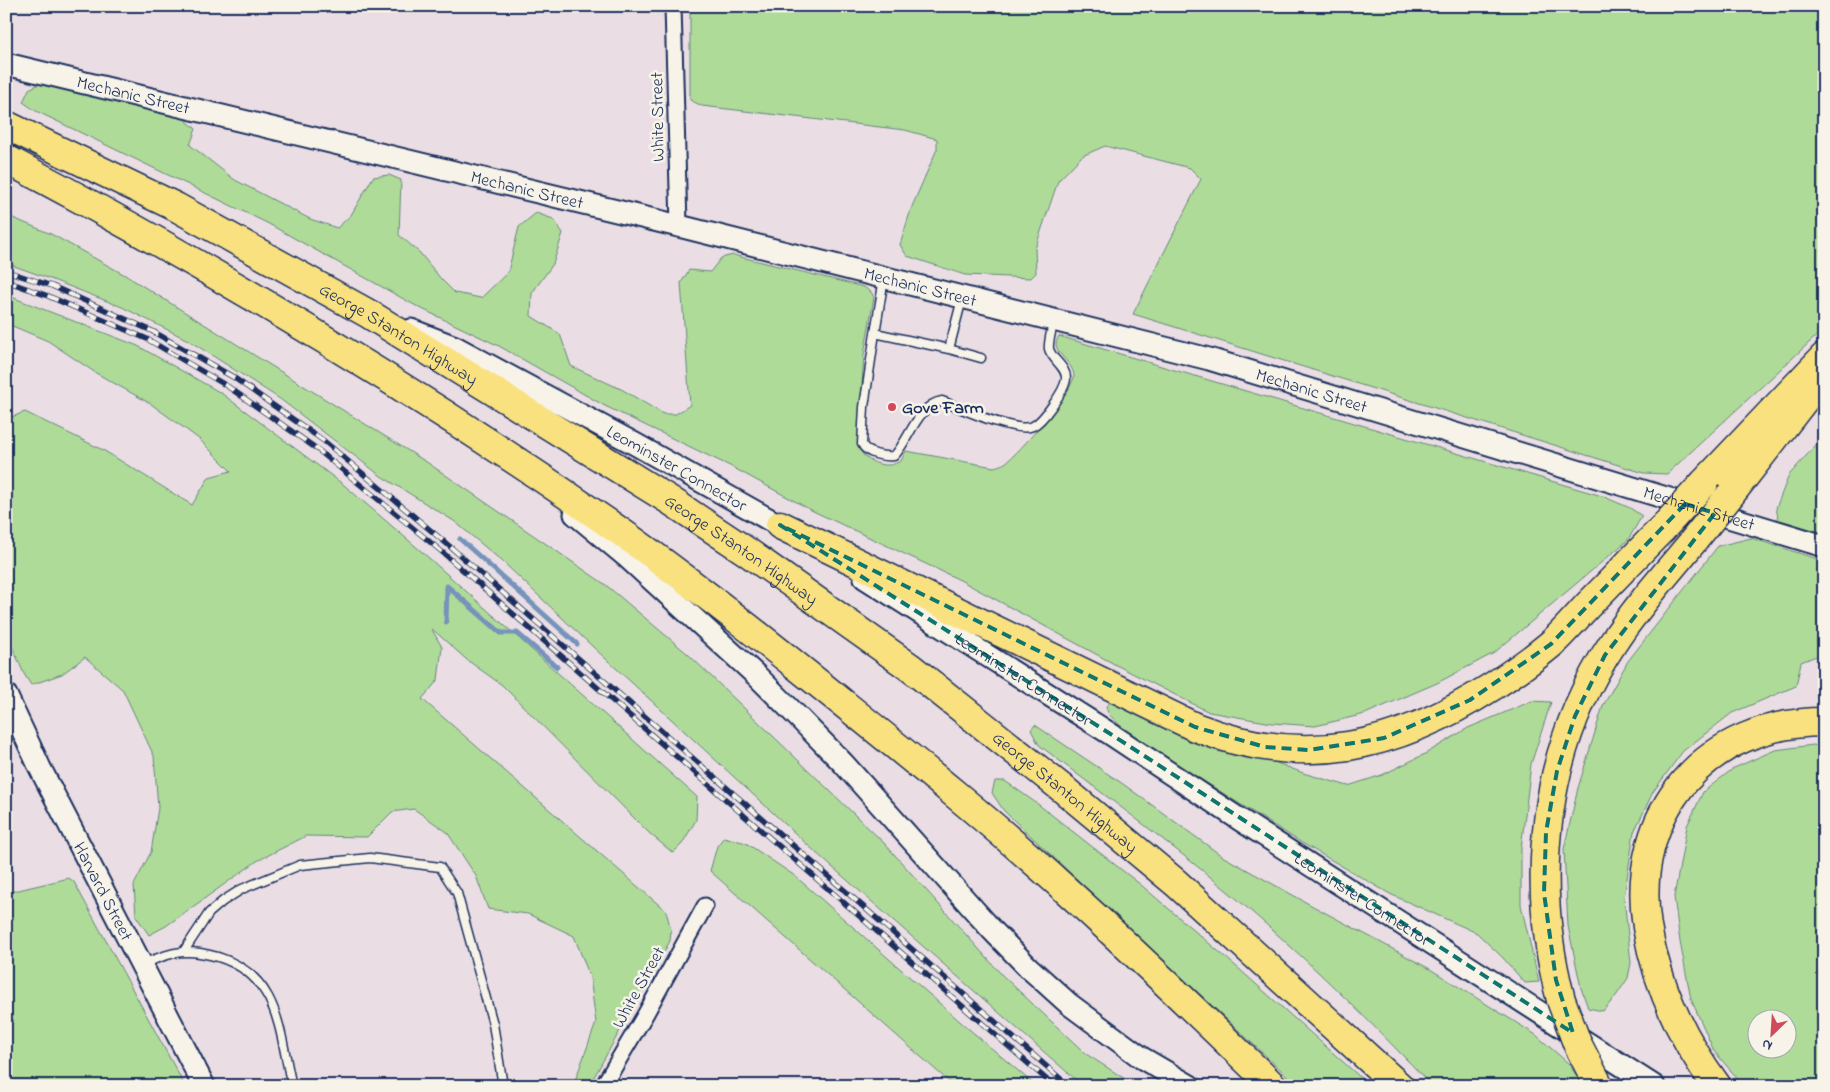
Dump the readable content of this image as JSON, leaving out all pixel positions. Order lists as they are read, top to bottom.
{
  "streets": {
    "highway": ["George Stanton Highway"],
    "main road": ["Mechanic Street", "Leominster Connector", "Harvard Street"],
    "street": ["White Street"]
  },
  "crossings": [
    ["Mechanic Street", "White Street"],
    ["George Stanton Highway", "Leominster Connector"]
  ],
  "places": ["Gove Farm"],
  "north": "bottom left"
}
